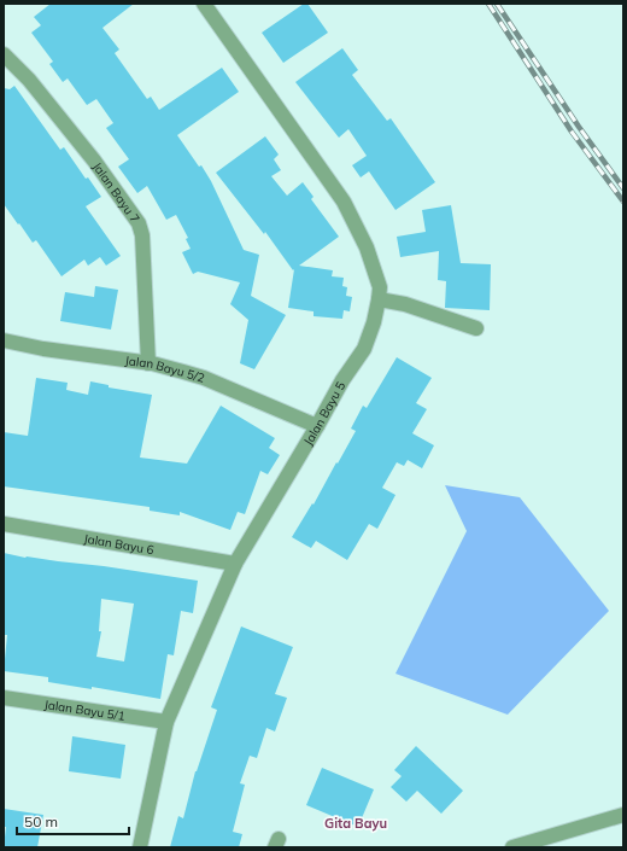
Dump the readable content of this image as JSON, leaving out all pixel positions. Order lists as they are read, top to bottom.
{
  "streets": {
    "street": [
      "Jalan Bayu 7",
      "Jalan Bayu 5/2",
      "Jalan Bayu 5",
      "Jalan Bayu 6",
      "Jalan Bayu 5/1"
    ]
  },
  "crossings": [
    ["Jalan Bayu 7", "Jalan Bayu 5/2"],
    ["Jalan Bayu 5/2", "Jalan Bayu 5"],
    ["Jalan Bayu 5", "Jalan Bayu 6"],
    ["Jalan Bayu 5", "Jalan Bayu 5/1"]
  ],
  "districts": ["Gita Bayu"],
  "scale_bar": "50 m"
}
